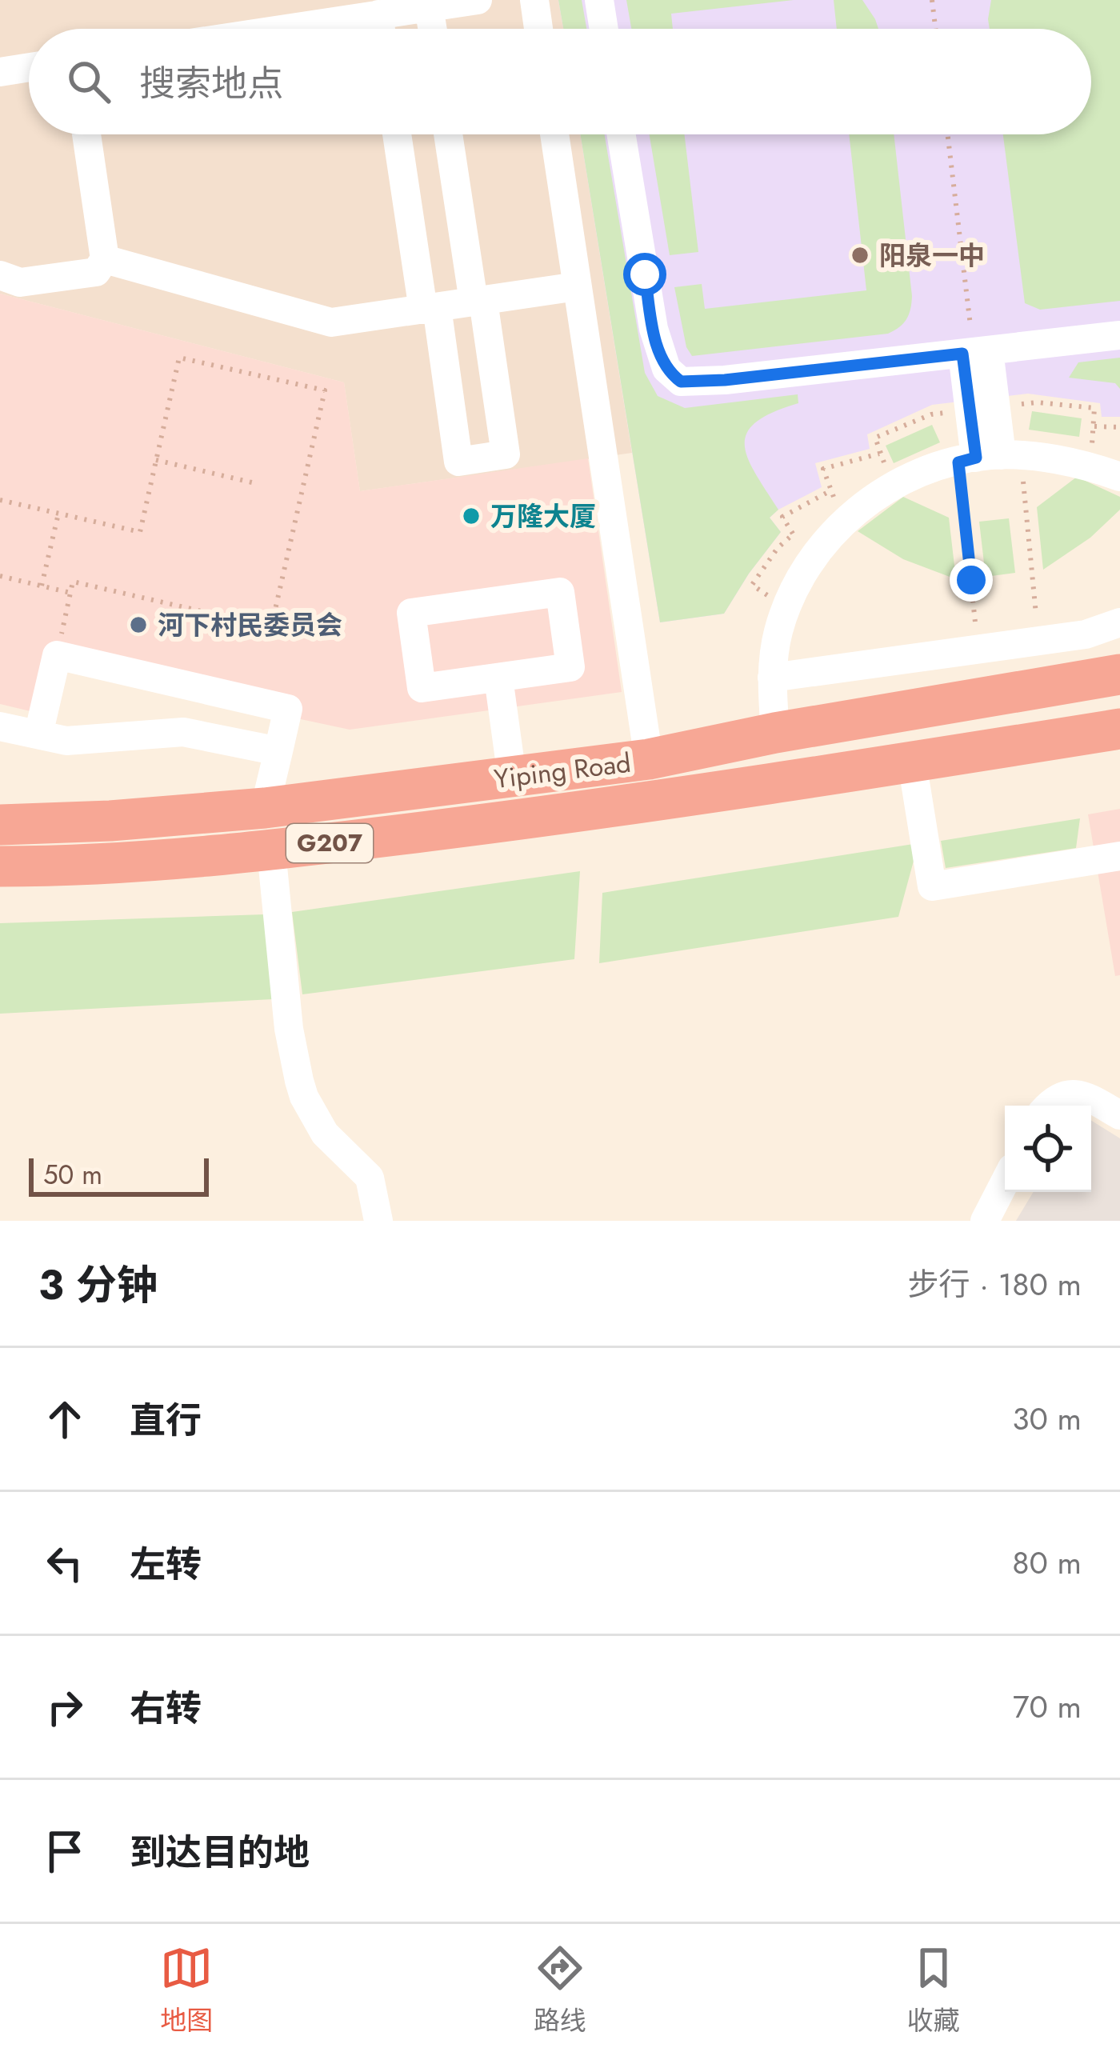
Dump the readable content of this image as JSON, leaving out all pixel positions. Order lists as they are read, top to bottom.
{
  "streets": {
    "highway": ["Yiping Road", "G207"]
  },
  "places": ["阳泉一中", "万隆大厦", "河下村民委员会"],
  "scale_bar": "50 m",
  "page": {
    "search": "搜索地点",
    "scale": "50 m",
    "heading": ["3 分钟", "步行 · 180 m"],
    "list": [
      ["直行", "30 m"],
      ["左转", "80 m"],
      ["右转", "70 m"],
      "到达目的地"
    ],
    "nav": ["地图", "路线", "收藏"]
  }
}
